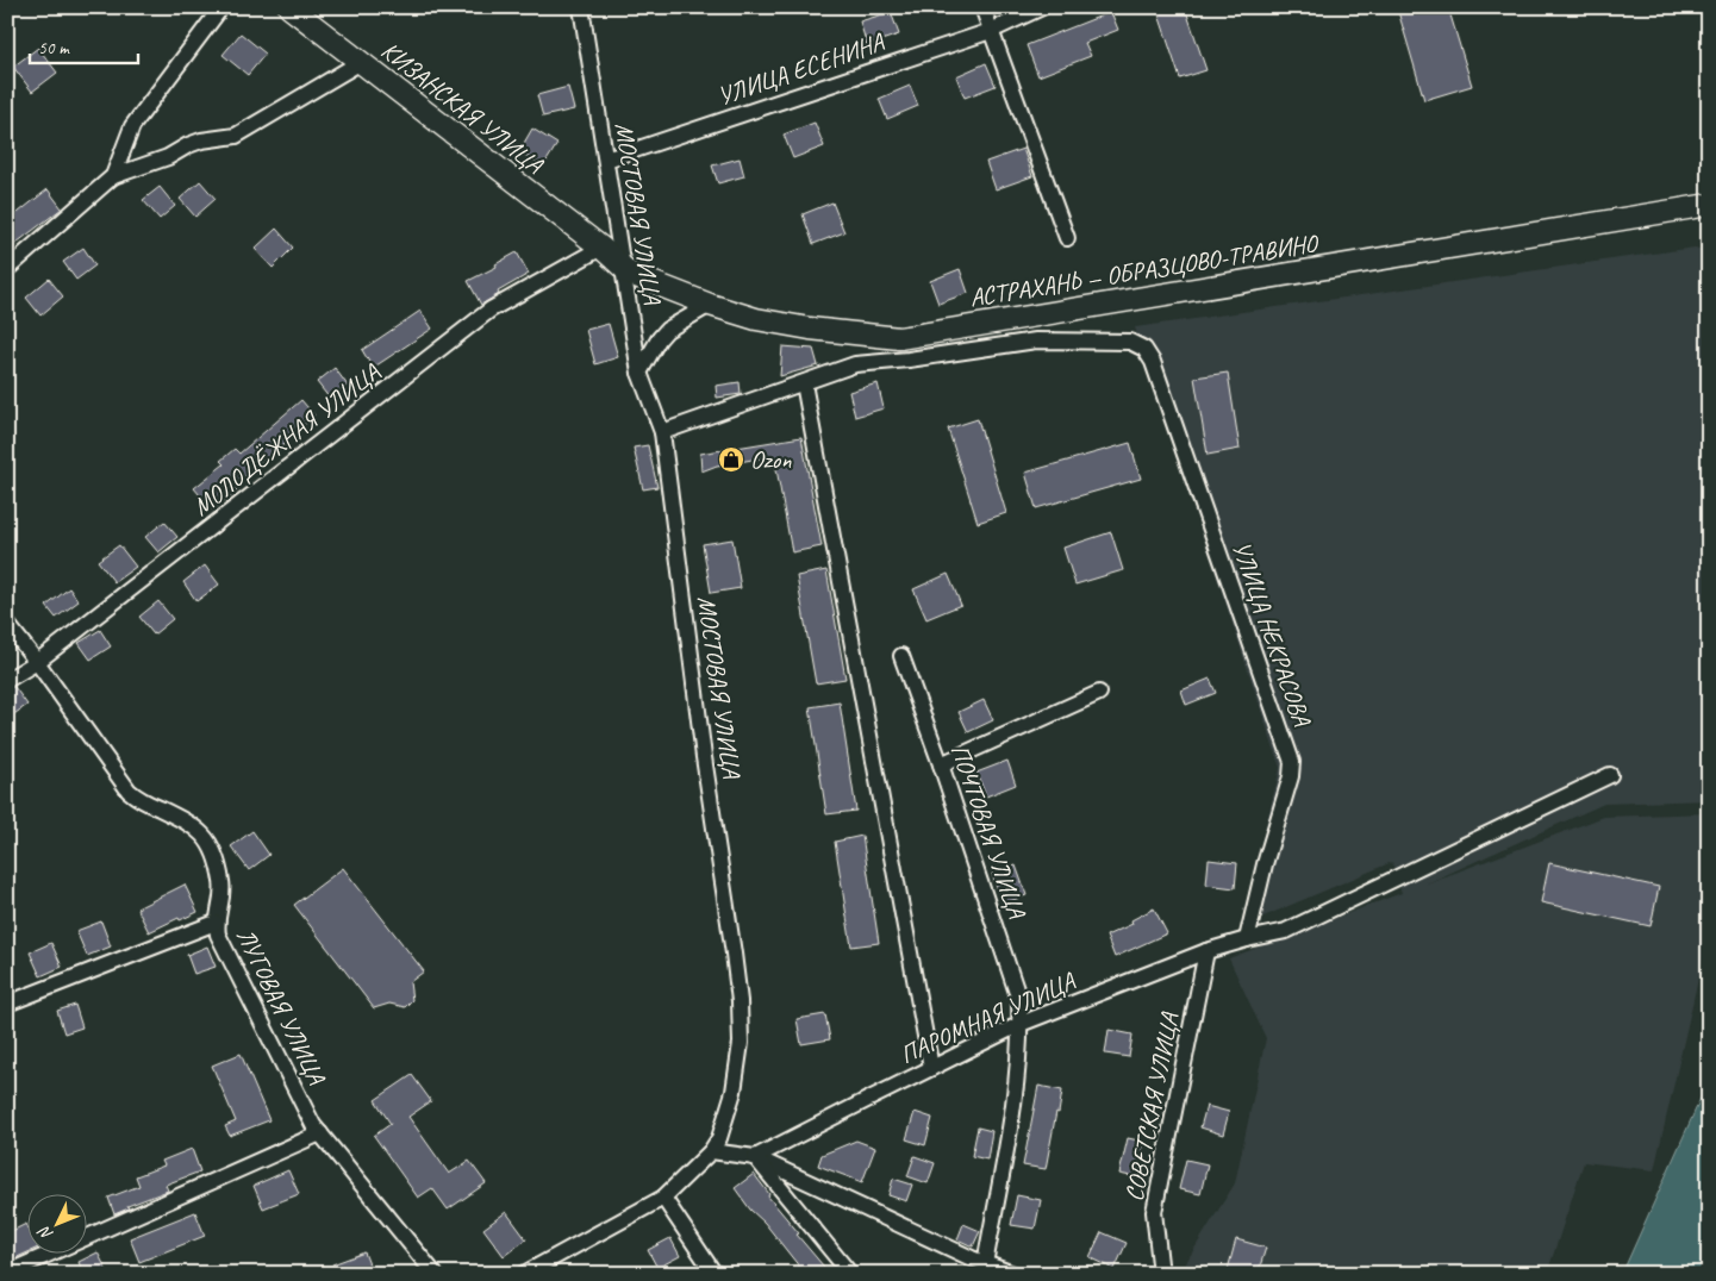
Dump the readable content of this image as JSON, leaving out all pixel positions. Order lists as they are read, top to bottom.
{
  "streets": {
    "street": [
      "УЛИЦА ЕСЕНИНА",
      "КИЗАНСКАЯ УЛИЦА",
      "МОСТОВАЯ УЛИЦА",
      "АСТРАХАНЬ — ОБРАЗЦОВО-ТРАВИНО",
      "МОЛОДЁЖНАЯ УЛИЦА",
      "УЛИЦА НЕКРАСОВА",
      "ПОЧТОВАЯ УЛИЦА",
      "ЛУГОВАЯ УЛИЦА",
      "ПАРОМНАЯ УЛИЦА",
      "СОВЕТСКАЯ УЛИЦА"
    ]
  },
  "crossings": [
    ["УЛИЦА ЕСЕНИНА", "МОСТОВАЯ УЛИЦА"],
    ["КИЗАНСКАЯ УЛИЦА", "АСТРАХАНЬ — ОБРАЗЦОВО-ТРАВИНО"],
    ["КИЗАНСКАЯ УЛИЦА", "МОЛОДЁЖНАЯ УЛИЦА"],
    ["МОСТОВАЯ УЛИЦА", "АСТРАХАНЬ — ОБРАЗЦОВО-ТРАВИНО"],
    ["АСТРАХАНЬ — ОБРАЗЦОВО-ТРАВИНО", "МОЛОДЁЖНАЯ УЛИЦА"],
    ["МОЛОДЁЖНАЯ УЛИЦА", "ЛУГОВАЯ УЛИЦА"],
    ["УЛИЦА НЕКРАСОВА", "ПАРОМНАЯ УЛИЦА"],
    ["ПОЧТОВАЯ УЛИЦА", "ПАРОМНАЯ УЛИЦА"],
    ["ПАРОМНАЯ УЛИЦА", "СОВЕТСКАЯ УЛИЦА"]
  ],
  "places": {
    "shop": ["Ozon"]
  },
  "scale_bar": "50 m",
  "north": "bottom left"
}
